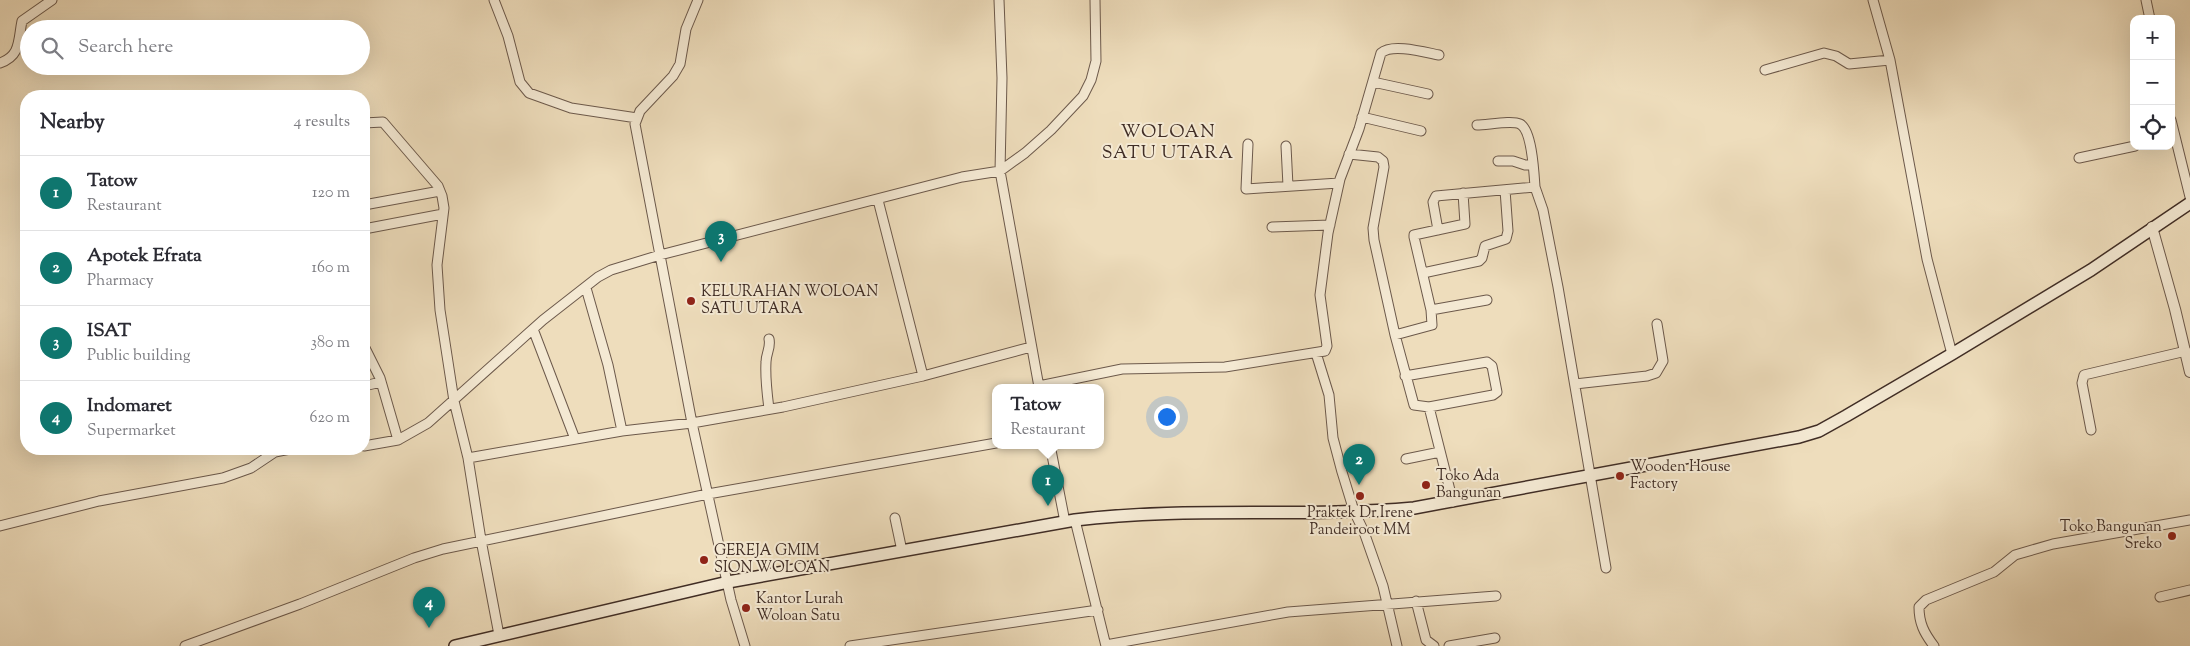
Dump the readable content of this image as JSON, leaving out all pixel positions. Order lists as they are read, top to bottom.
{
  "districts": ["WOLOAN SATU UTARA"],
  "places": [
    "KELURAHAN WOLOAN SATU UTARA",
    "Wooden House Factory",
    "Toko Ada Bangunan",
    "Praktek Dr Irene Pandeiroot MM",
    "Toko Bangunan Sreko",
    "GEREJA GMIM SION WOLOAN",
    "Kantor Lurah Woloan Satu"
  ],
  "page": {
    "map_buttons": ["+", "−"],
    "search": "Search here",
    "heading": ["Nearby", "4 results"],
    "list": [
      {
        "mark": "1",
        "name": "Tatow",
        "note": "Restaurant",
        "value": "120 m"
      },
      {
        "mark": "2",
        "name": "Apotek Efrata",
        "note": "Pharmacy",
        "value": "160 m"
      },
      {
        "mark": "3",
        "name": "ISAT",
        "note": "Public building",
        "value": "380 m"
      },
      {
        "mark": "4",
        "name": "Indomaret",
        "note": "Supermarket",
        "value": "620 m"
      }
    ],
    "pins": [
      "3",
      "2",
      "1",
      "4"
    ],
    "popup": ["Tatow", "Restaurant"]
  }
}
